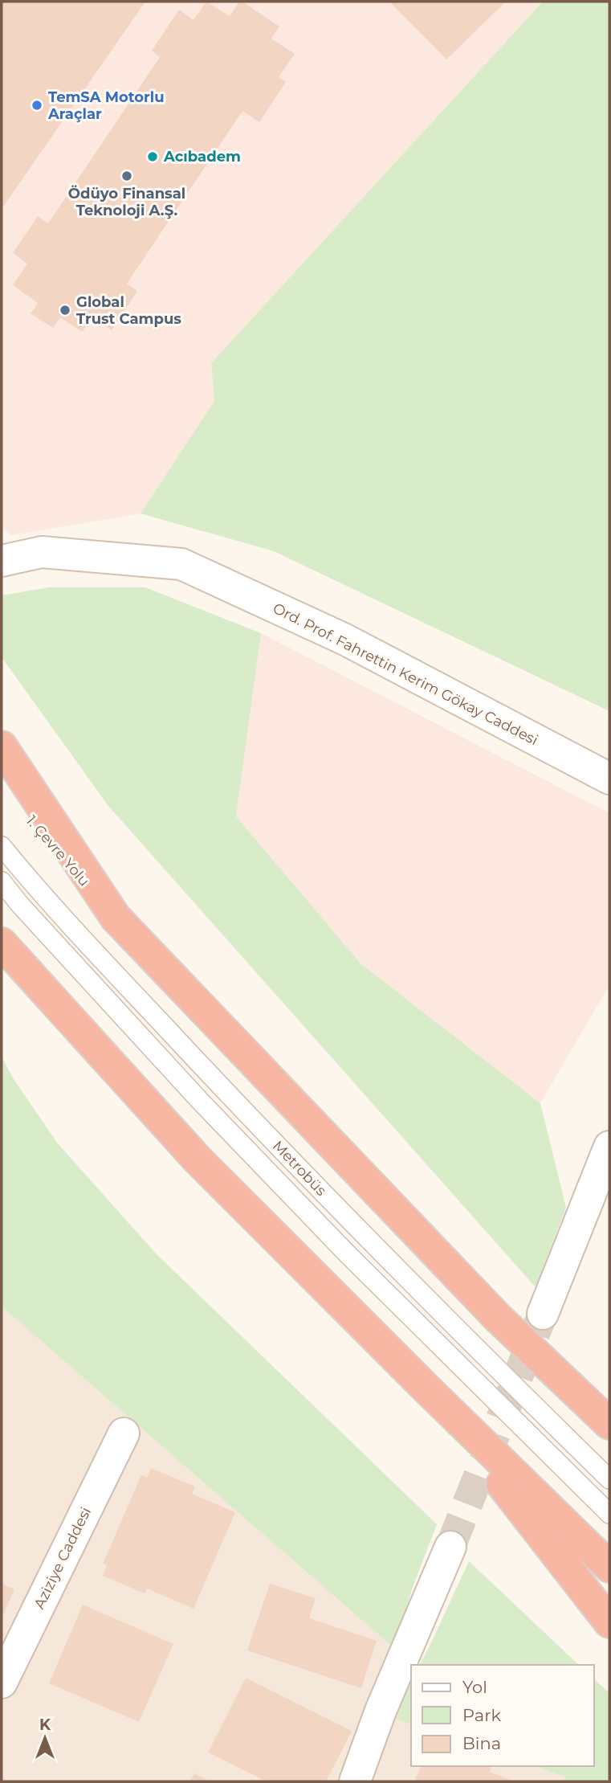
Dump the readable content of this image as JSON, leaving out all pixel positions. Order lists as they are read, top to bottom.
{
  "streets": {
    "highway": ["1. Çevre Yolu"],
    "street": ["Ord. Prof. Fahrettin Kerim Gökay Caddesi", "Aziziye Caddesi"],
    "lane": ["Metrobüs"]
  },
  "places": [
    "TemSA Motorlu Araçlar",
    "Acıbadem",
    "Ödüyo Finansal Teknoloji A.Ş.",
    "Global Trust Campus"
  ],
  "legend": ["Yol", "Park", "Bina"],
  "north": "top"
}
